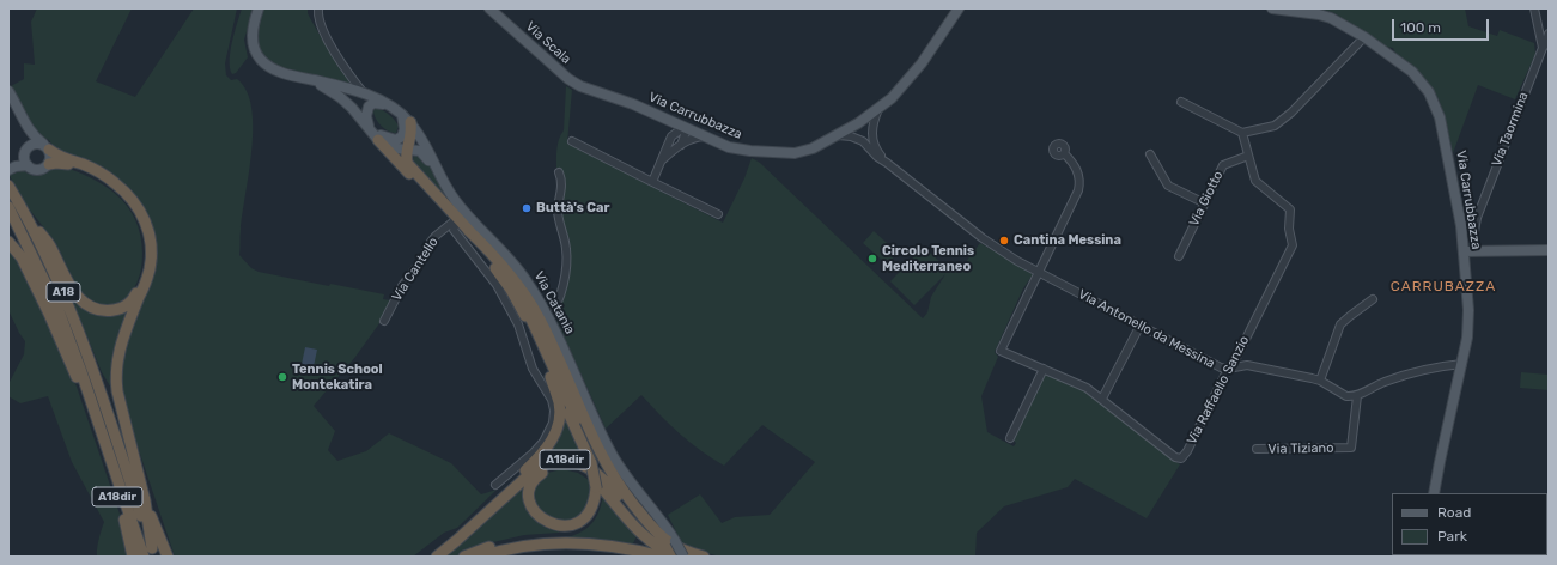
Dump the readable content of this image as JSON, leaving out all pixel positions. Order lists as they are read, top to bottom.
{
  "streets": {
    "highway": ["A18", "A18dir"],
    "main road": ["Via Scala", "Via Carrubbazza", "Via Catania"],
    "street": [
      "Via Taormina",
      "Via Giotto",
      "Via Cantello",
      "Via Antonello da Messina",
      "Via Raffaello Sanzio",
      "Via Tiziano"
    ]
  },
  "crossings": [
    ["Via Scala", "Via Carrubbazza"],
    ["Via Carrubbazza", "Via Taormina"],
    ["Via Giotto", "Via Raffaello Sanzio"],
    ["A18", "A18dir"],
    ["Via Antonello da Messina", "Via Raffaello Sanzio"],
    ["Via Antonello da Messina", "Via Tiziano"]
  ],
  "districts": ["CARRUBAZZA"],
  "places": [
    "Buttà's Car",
    "Cantina Messina",
    "Circolo Tennis Mediterraneo",
    "Tennis School Montekatira"
  ],
  "legend": ["Road", "Park"],
  "scale_bar": "100 m"
}
